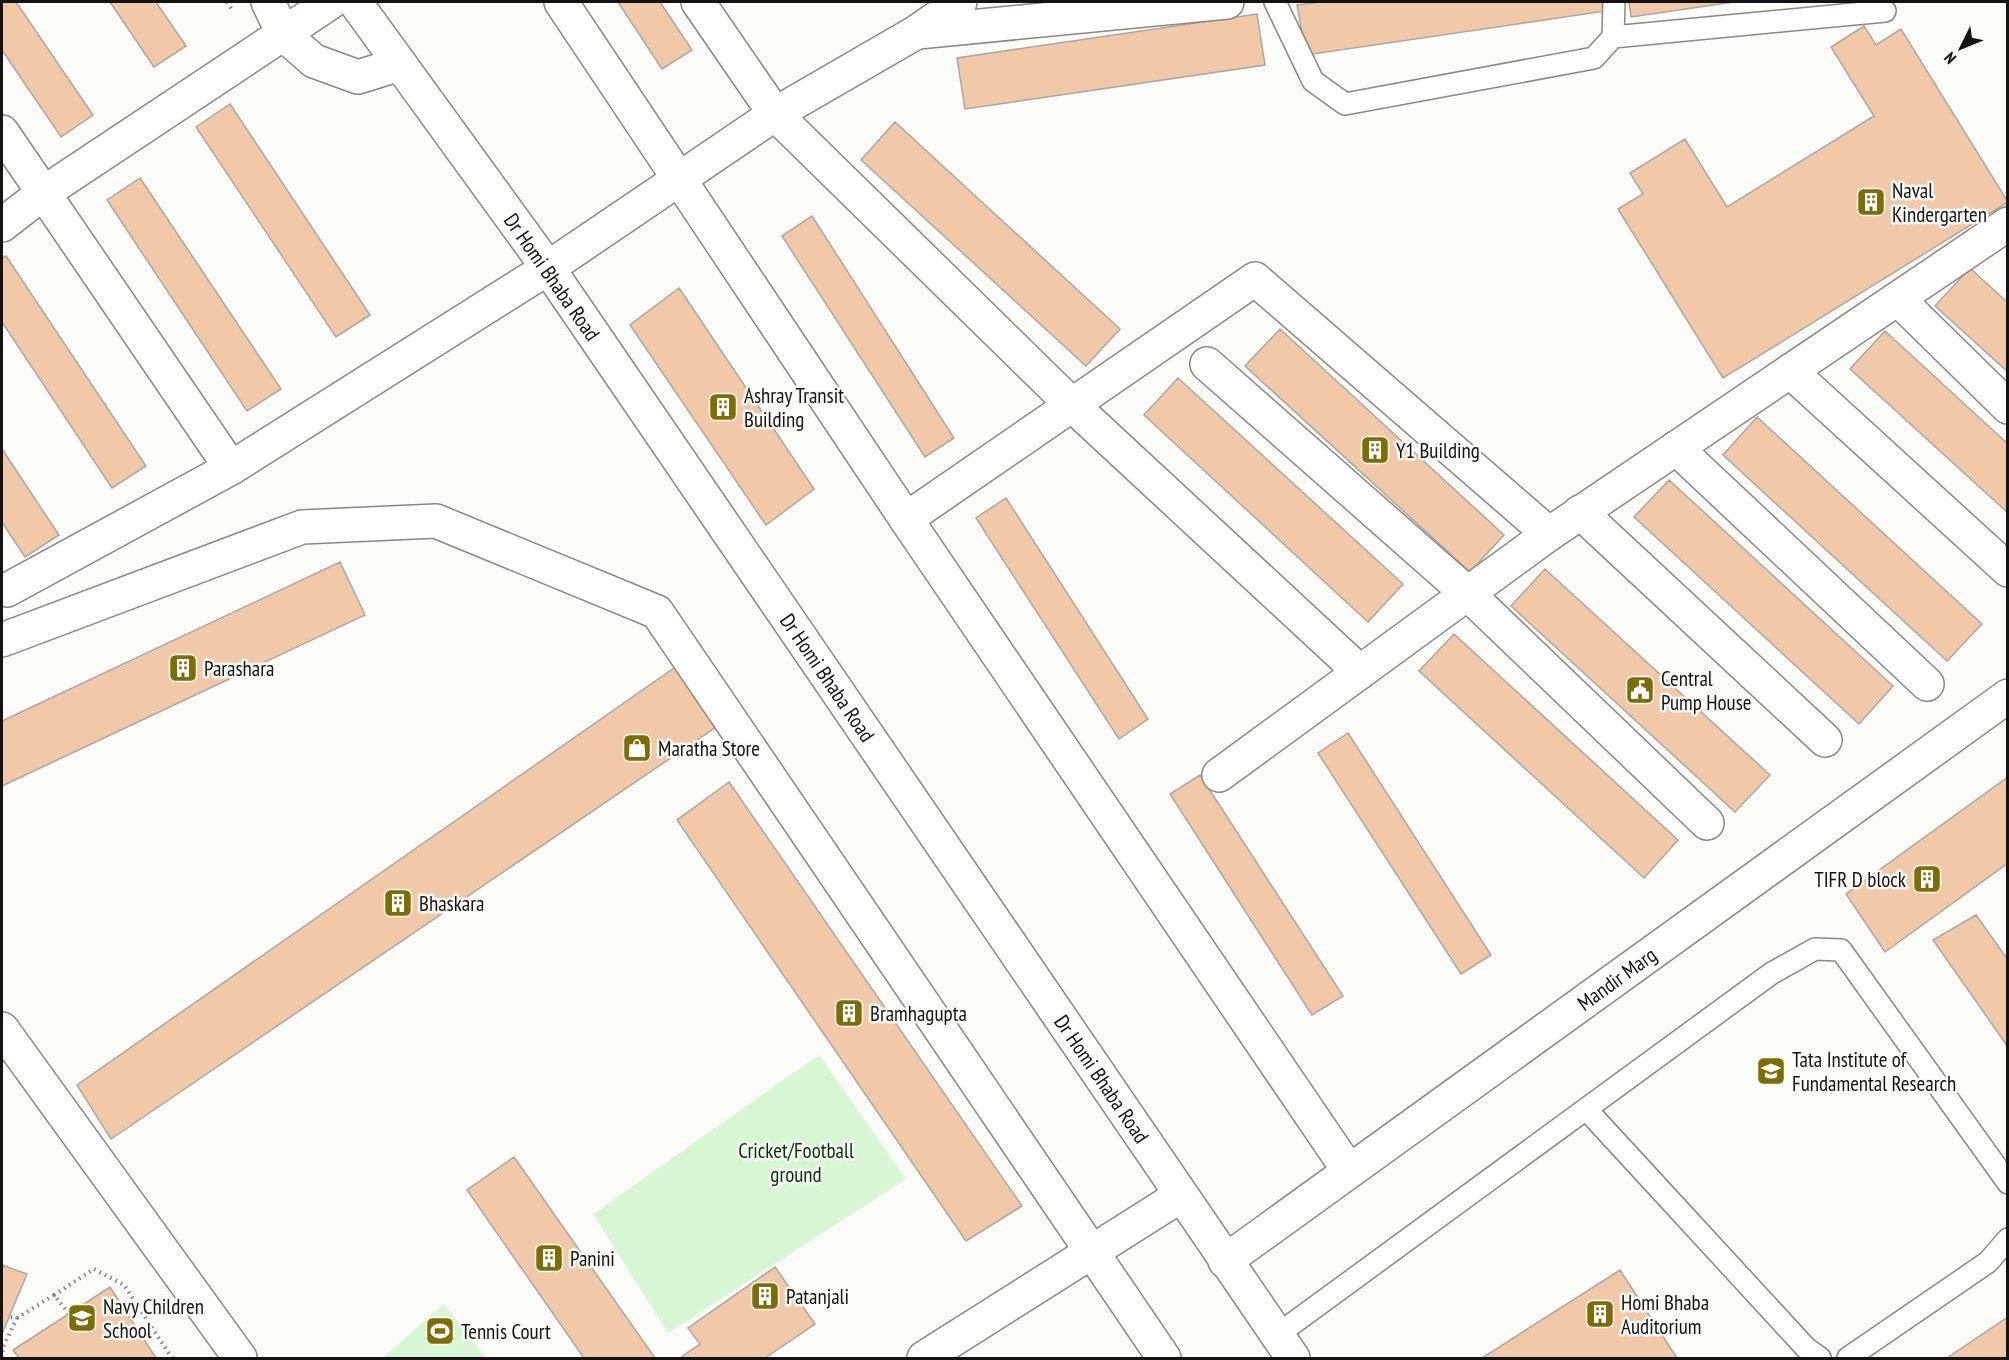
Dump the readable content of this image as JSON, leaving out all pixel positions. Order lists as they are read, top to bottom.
{
  "streets": {
    "street": ["Dr Homi Bhaba Road", "Mandir Marg"]
  },
  "crossings": [
    ["Dr Homi Bhaba Road", "Mandir Marg"]
  ],
  "parks": ["Cricket/Football ground"],
  "places": {
    "building": [
      "Naval Kindergarten",
      "Ashray Transit Building",
      "Y1 Building",
      "Parashara",
      "TIFR D block",
      "Bhaskara",
      "Bramhagupta",
      "Panini",
      "Patanjali",
      "Homi Bhaba Auditorium"
    ],
    "public building": ["Central Pump House"],
    "shop": ["Maratha Store"],
    "school or university": ["Tata Institute of Fundamental Research", "Navy Children School"],
    "sports": ["Tennis Court"]
  },
  "north": "bottom left"
}
